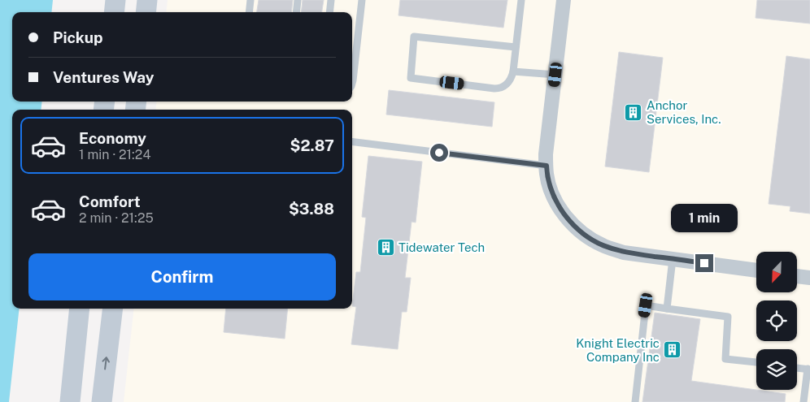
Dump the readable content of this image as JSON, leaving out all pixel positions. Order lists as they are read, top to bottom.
{
  "places": {
    "building": ["Anchor Services, Inc.", "Tidewater Tech", "Knight Electric Company Inc"]
  },
  "north": "bottom left",
  "page": {
    "banner": ["Pickup", "Ventures Way"],
    "list": [
      {
        "name": "Economy",
        "note": "1 min · 21:24",
        "value": "$2.87"
      },
      {
        "name": "Comfort",
        "note": "2 min · 21:25",
        "value": "$3.88"
      }
    ],
    "bubble": "1 min",
    "buttons": "Confirm"
  }
}
